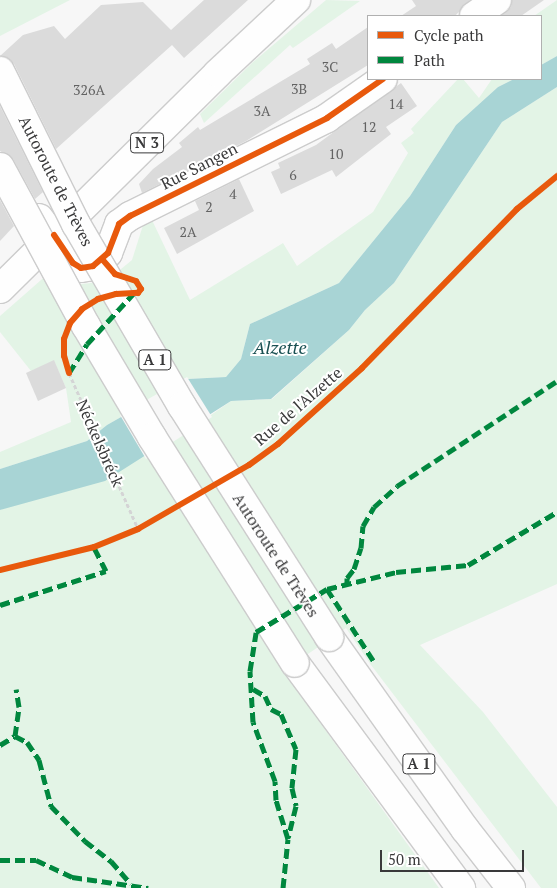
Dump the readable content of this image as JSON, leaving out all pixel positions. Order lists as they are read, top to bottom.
{
  "streets": {
    "main road": [
      "N 3",
      "Rue Sangen",
      "Autoroute de Trèves",
      "A 1"
    ],
    "path": ["Néckelsbréck"],
    "cycle path": ["Rue de l'Alzette"]
  },
  "crossings": [
    ["N 3", "Rue Sangen"]
  ],
  "water": ["Alzette"],
  "house_numbers": [
    "3C",
    "3B",
    "326A",
    "14",
    "3A",
    "12",
    "10",
    "6",
    "4",
    "2",
    "2A"
  ],
  "legend": ["Cycle path", "Path"],
  "scale_bar": "50 m"
}
